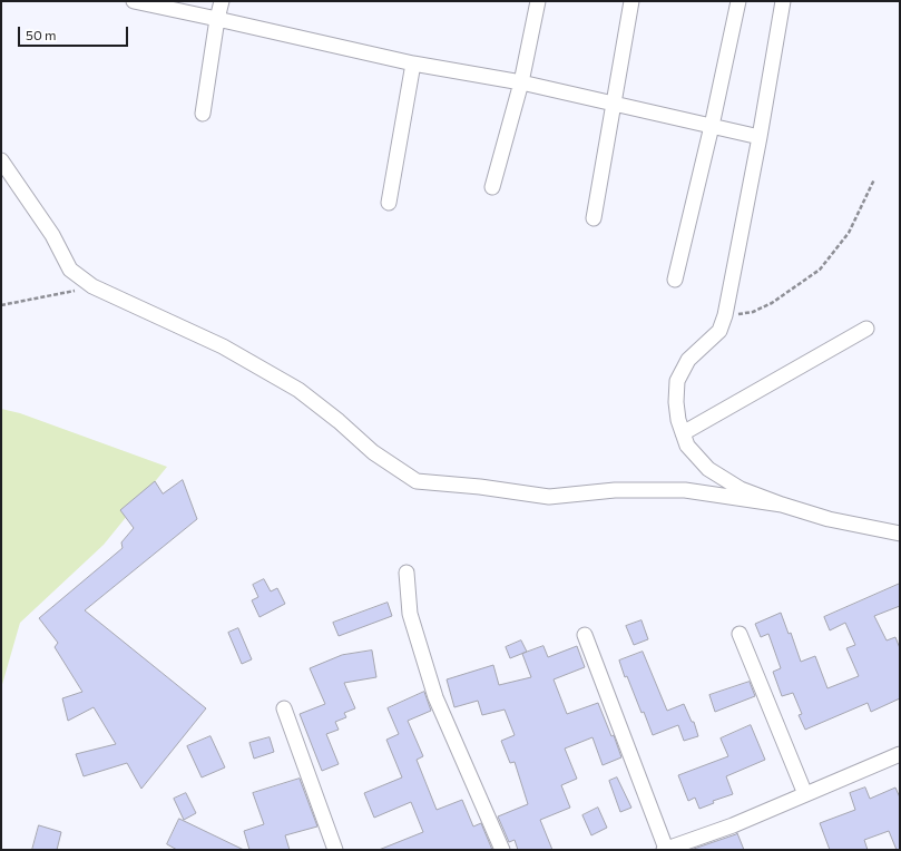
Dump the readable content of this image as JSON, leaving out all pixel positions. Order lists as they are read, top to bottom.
{
  "scale_bar": "50 m"
}
